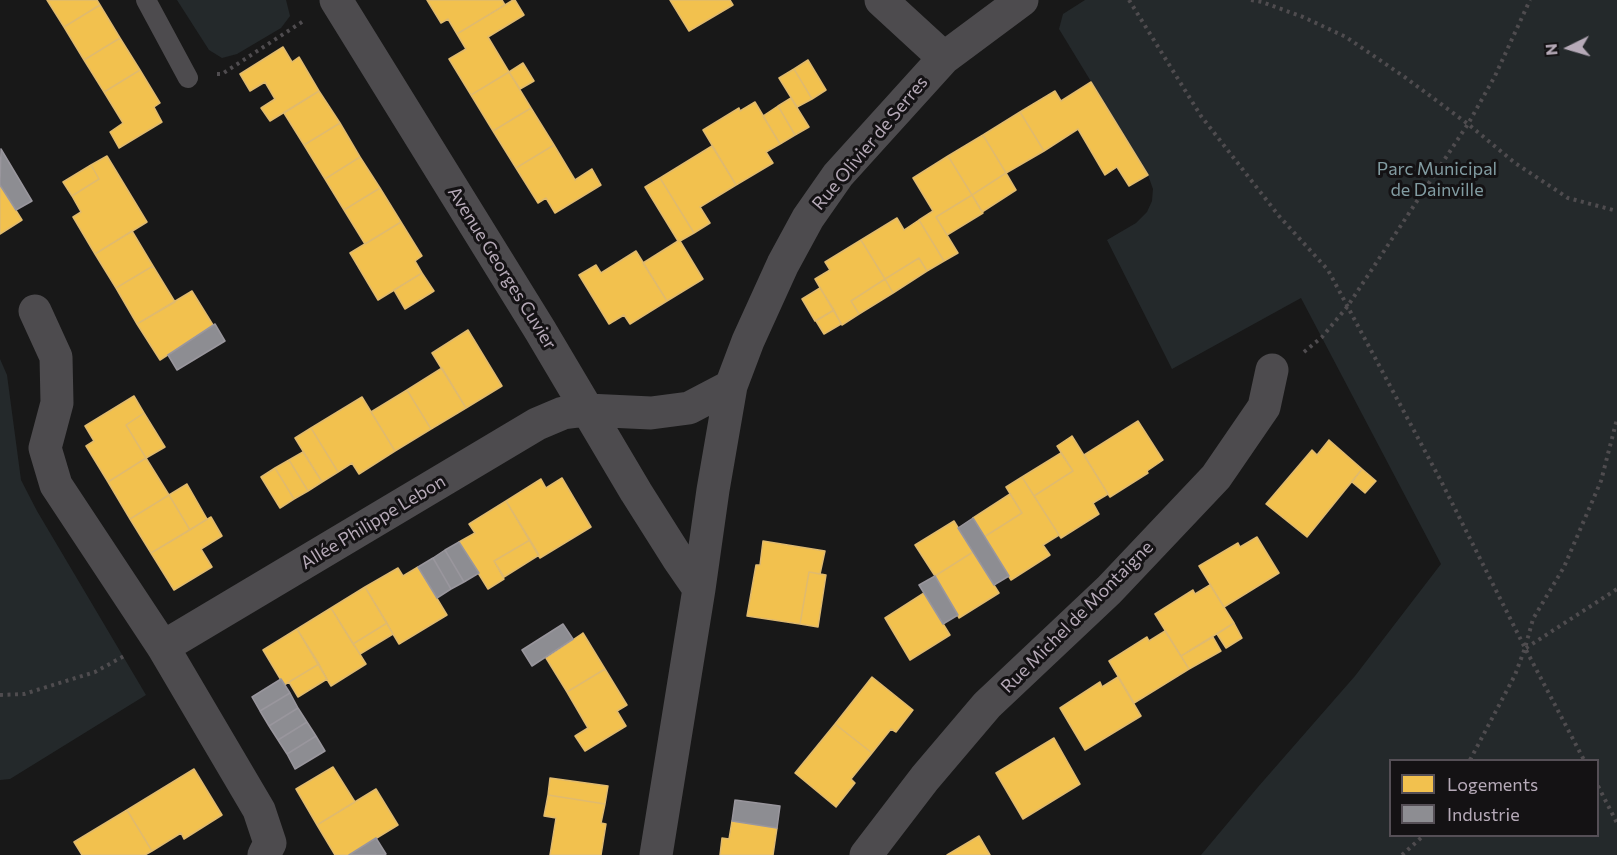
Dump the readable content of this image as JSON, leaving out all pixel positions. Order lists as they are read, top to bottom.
{
  "streets": {
    "street": [
      "Rue Olivier de Serres",
      "Avenue Georges Cuvier",
      "Allée Philippe Lebon",
      "Rue Michel de Montaigne"
    ]
  },
  "crossings": [
    ["Avenue Georges Cuvier", "Allée Philippe Lebon"]
  ],
  "parks": ["Parc Municipal de Dainville"],
  "legend": ["Logements", "Industrie"],
  "north": "left"
}
